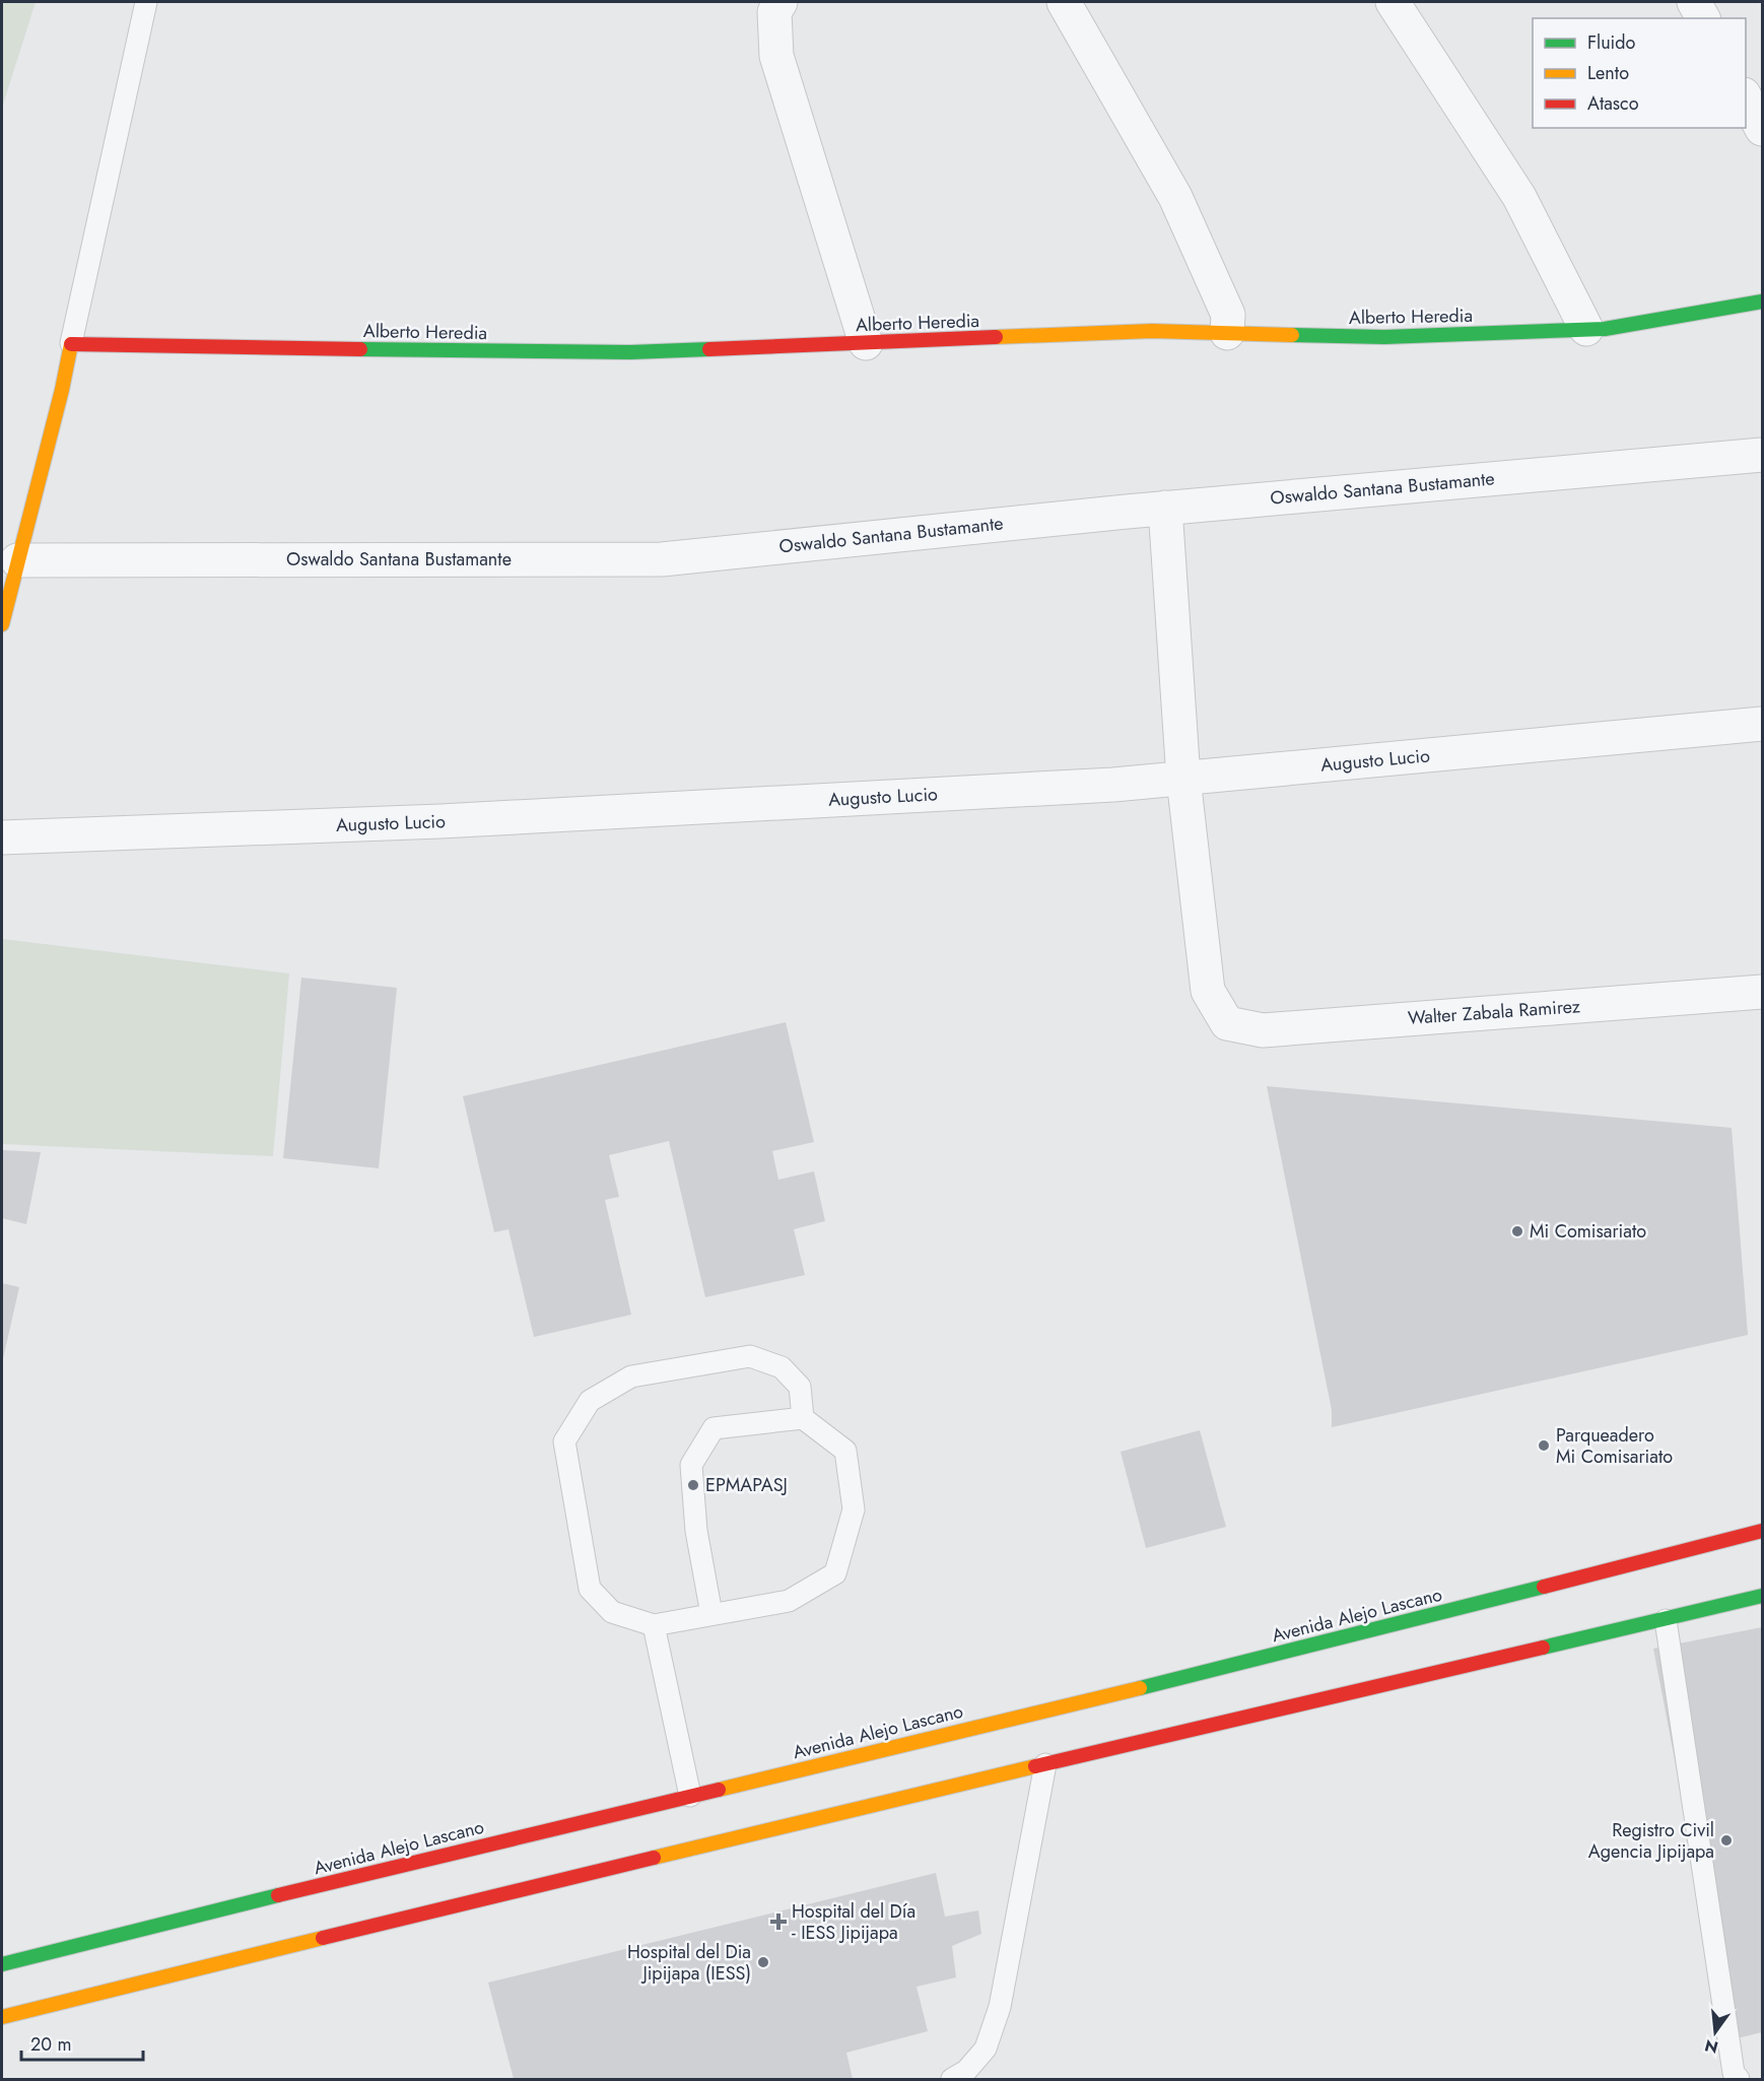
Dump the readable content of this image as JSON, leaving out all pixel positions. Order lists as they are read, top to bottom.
{
  "streets": {
    "main road": ["Alberto Heredia", "Avenida Alejo Lascano"],
    "street": ["Oswaldo Santana Bustamante", "Augusto Lucio", "Walter Zabala Ramirez"]
  },
  "crossings": [
    ["Augusto Lucio", "Walter Zabala Ramirez"]
  ],
  "places": {
    "other": [
      "Mi Comisariato",
      "Parqueadero Mi Comisariato",
      "EPMAPASJ",
      "Registro Civil Agencia Jipijapa",
      "Hospital del Dia Jipijapa (IESS)"
    ],
    "health": ["Hospital del Día - IESS Jipijapa"]
  },
  "legend": ["Fluido", "Lento", "Atasco"],
  "scale_bar": "20 m",
  "north": "bottom"
}
